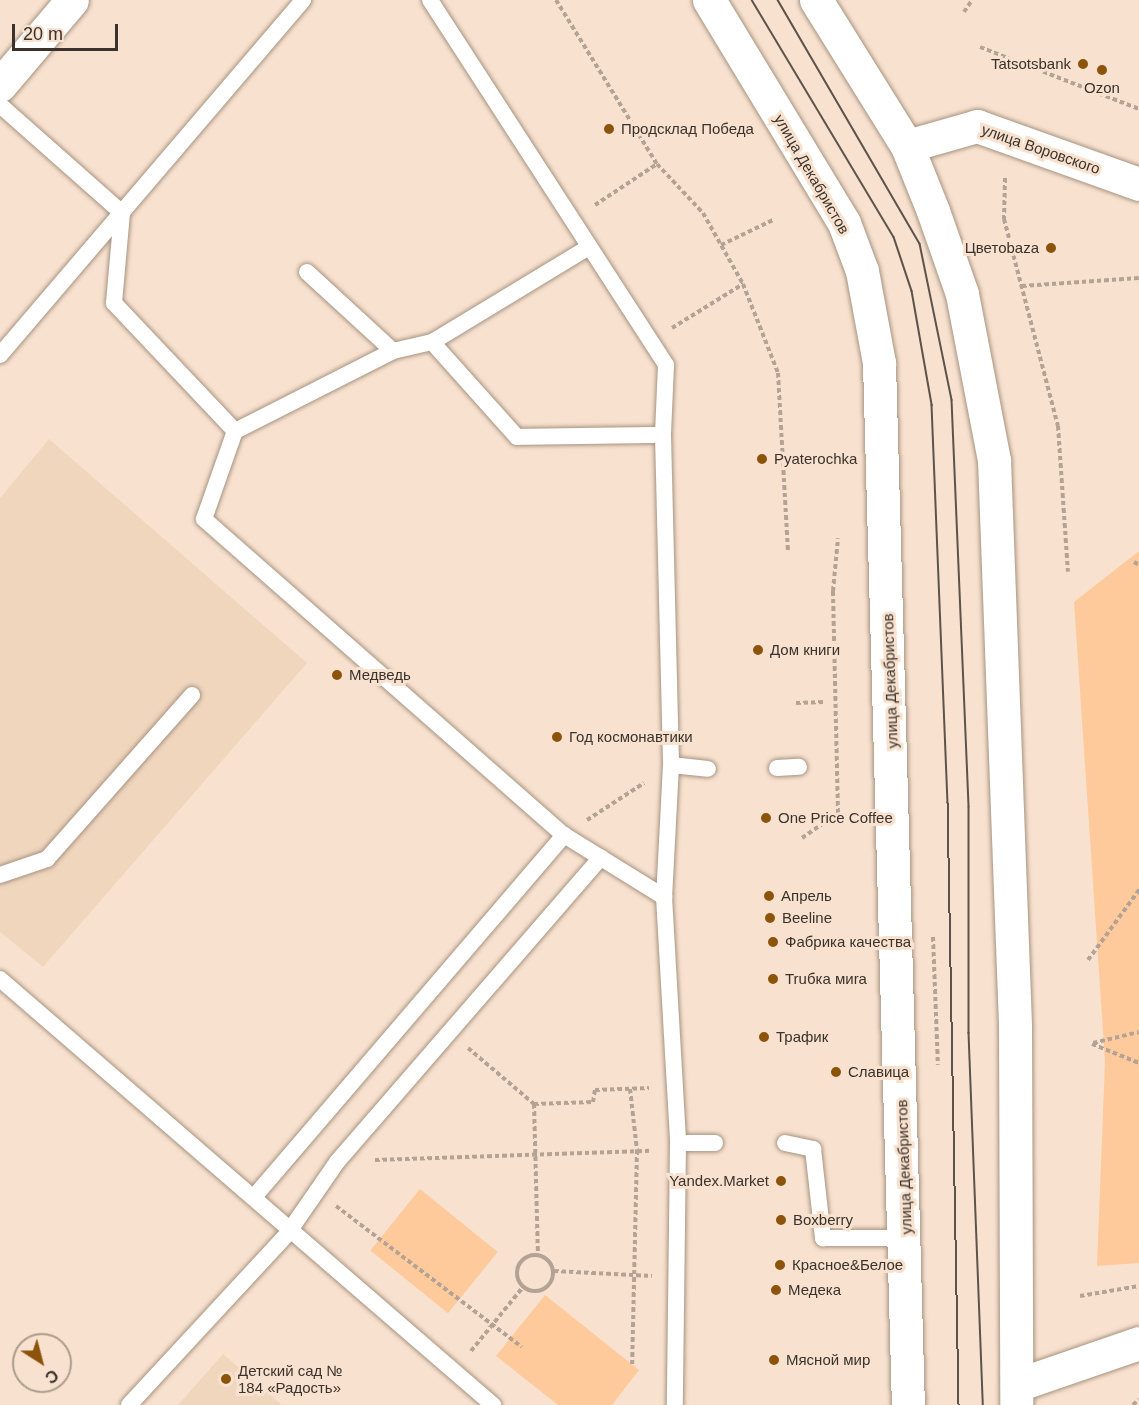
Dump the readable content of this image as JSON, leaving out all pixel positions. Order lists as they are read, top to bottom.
{
  "streets": {
    "main road": ["улица Воровского", "улица Декабристов"]
  },
  "places": [
    "Tatsotsbank",
    "Ozon",
    "Продсклад Победа",
    "Цветоbaza",
    "Pyaterochka",
    "Дом книги",
    "Медведь",
    "Год космонавтики",
    "One Price Coffee",
    "Апрель",
    "Beeline",
    "Фабрика качества",
    "Truбка миra",
    "Трафик",
    "Славица",
    "Yandex.Market",
    "Boxberry",
    "Красное&Белое",
    "Медека",
    "Мясной мир",
    "Детский сад № 184 «Радость»"
  ],
  "scale_bar": "20 m",
  "north": "bottom right"
}
